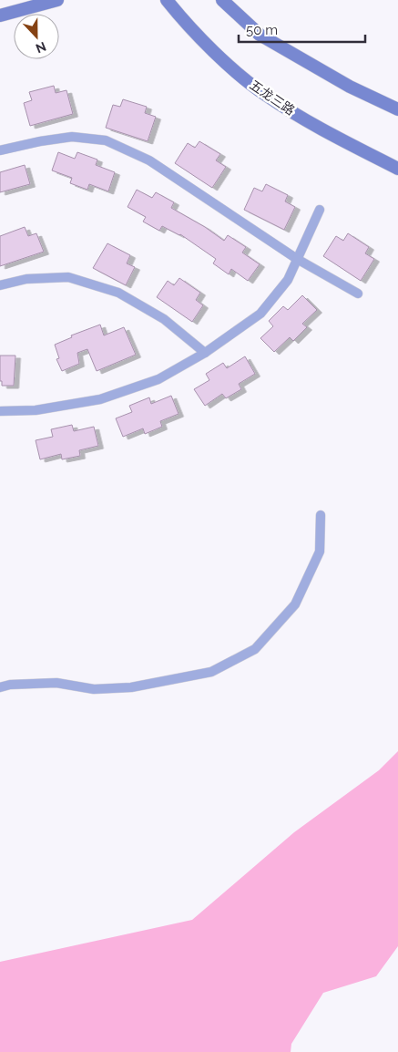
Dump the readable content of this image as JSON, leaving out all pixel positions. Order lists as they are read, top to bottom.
{
  "streets": {
    "main road": ["五龙三路"]
  },
  "scale_bar": "50 m",
  "north": "bottom"
}
